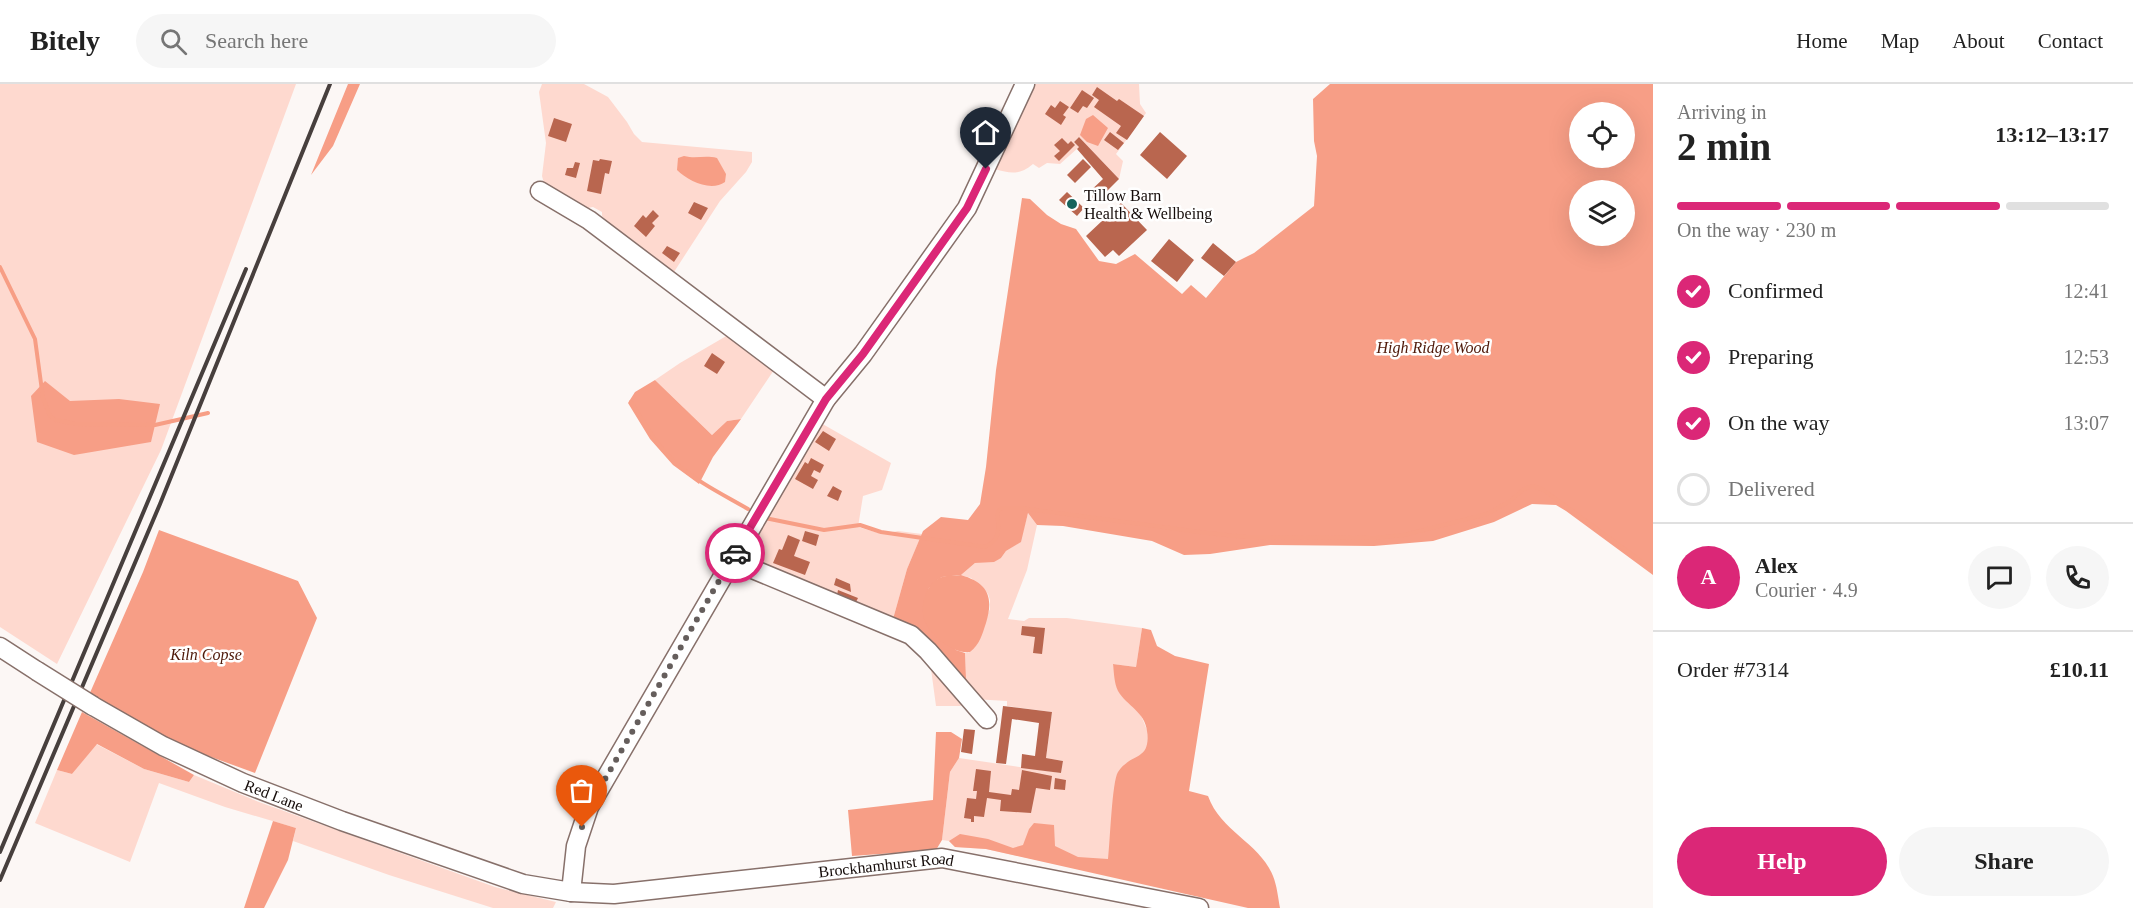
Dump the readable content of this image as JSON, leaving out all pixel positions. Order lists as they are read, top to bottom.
{
  "streets": {
    "street": ["Red Lane", "Brockhamhurst Road"]
  },
  "crossings": [
    ["Red Lane", "Brockhamhurst Road"]
  ],
  "parks": ["High Ridge Wood", "Kiln Copse"],
  "places": ["Tillow Barn Health & Wellbeing"],
  "page": {
    "header": "Bitely",
    "search": "Search here",
    "nav": [
      "Home",
      "Map",
      "About",
      "Contact"
    ],
    "heading": ["2 min", "Arriving in", "13:12–13:17"],
    "panel": [
      "Alex",
      "Courier · 4.9",
      "Order #7314",
      "£10.11"
    ],
    "bar": "On the way · 230 m",
    "list": [
      ["Confirmed", "12:41"],
      ["Preparing", "12:53"],
      ["On the way", "13:07"],
      "Delivered"
    ],
    "round": "A",
    "buttons": ["Help", "Share"]
  }
}
